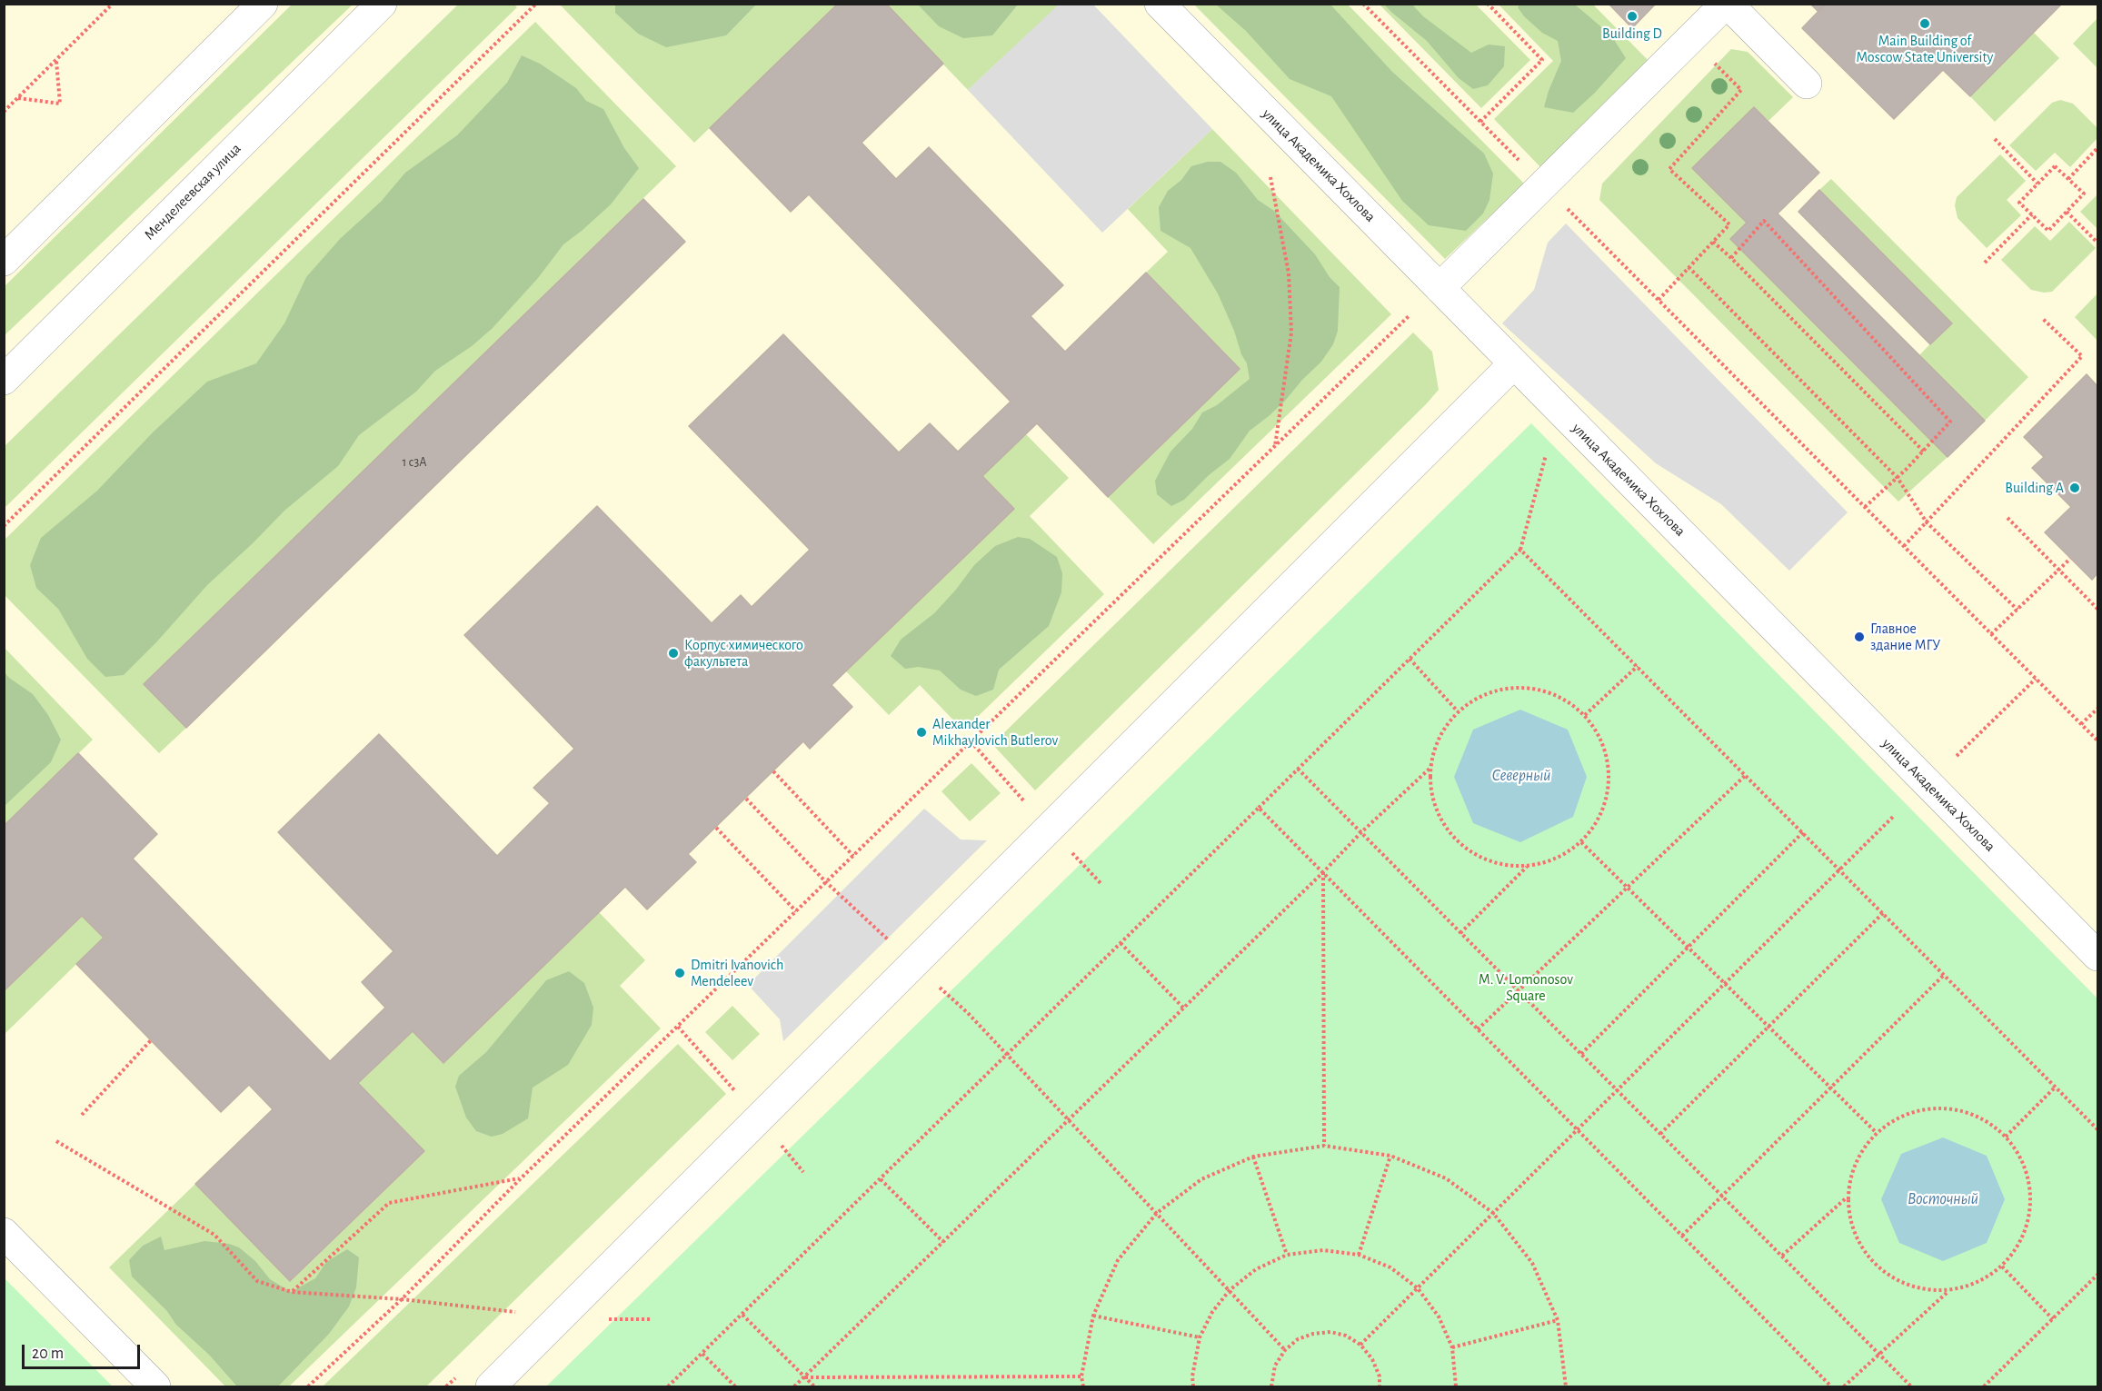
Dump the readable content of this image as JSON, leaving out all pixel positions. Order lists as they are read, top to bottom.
{
  "streets": {
    "street": ["улица Академика Хохлова", "Менделеевская улица"]
  },
  "water": ["Северный", "Восточный"],
  "parks": ["M. V. Lomonosov Square"],
  "places": [
    "Building D",
    "Main Building of Moscow State University",
    "Building A",
    "Главное здание МГУ",
    "Корпус химического факультета",
    "Alexander Mikhaylovich Butlerov",
    "Dmitri Ivanovich Mendeleev"
  ],
  "house_numbers": ["1 с3А"],
  "scale_bar": "20 m"
}
